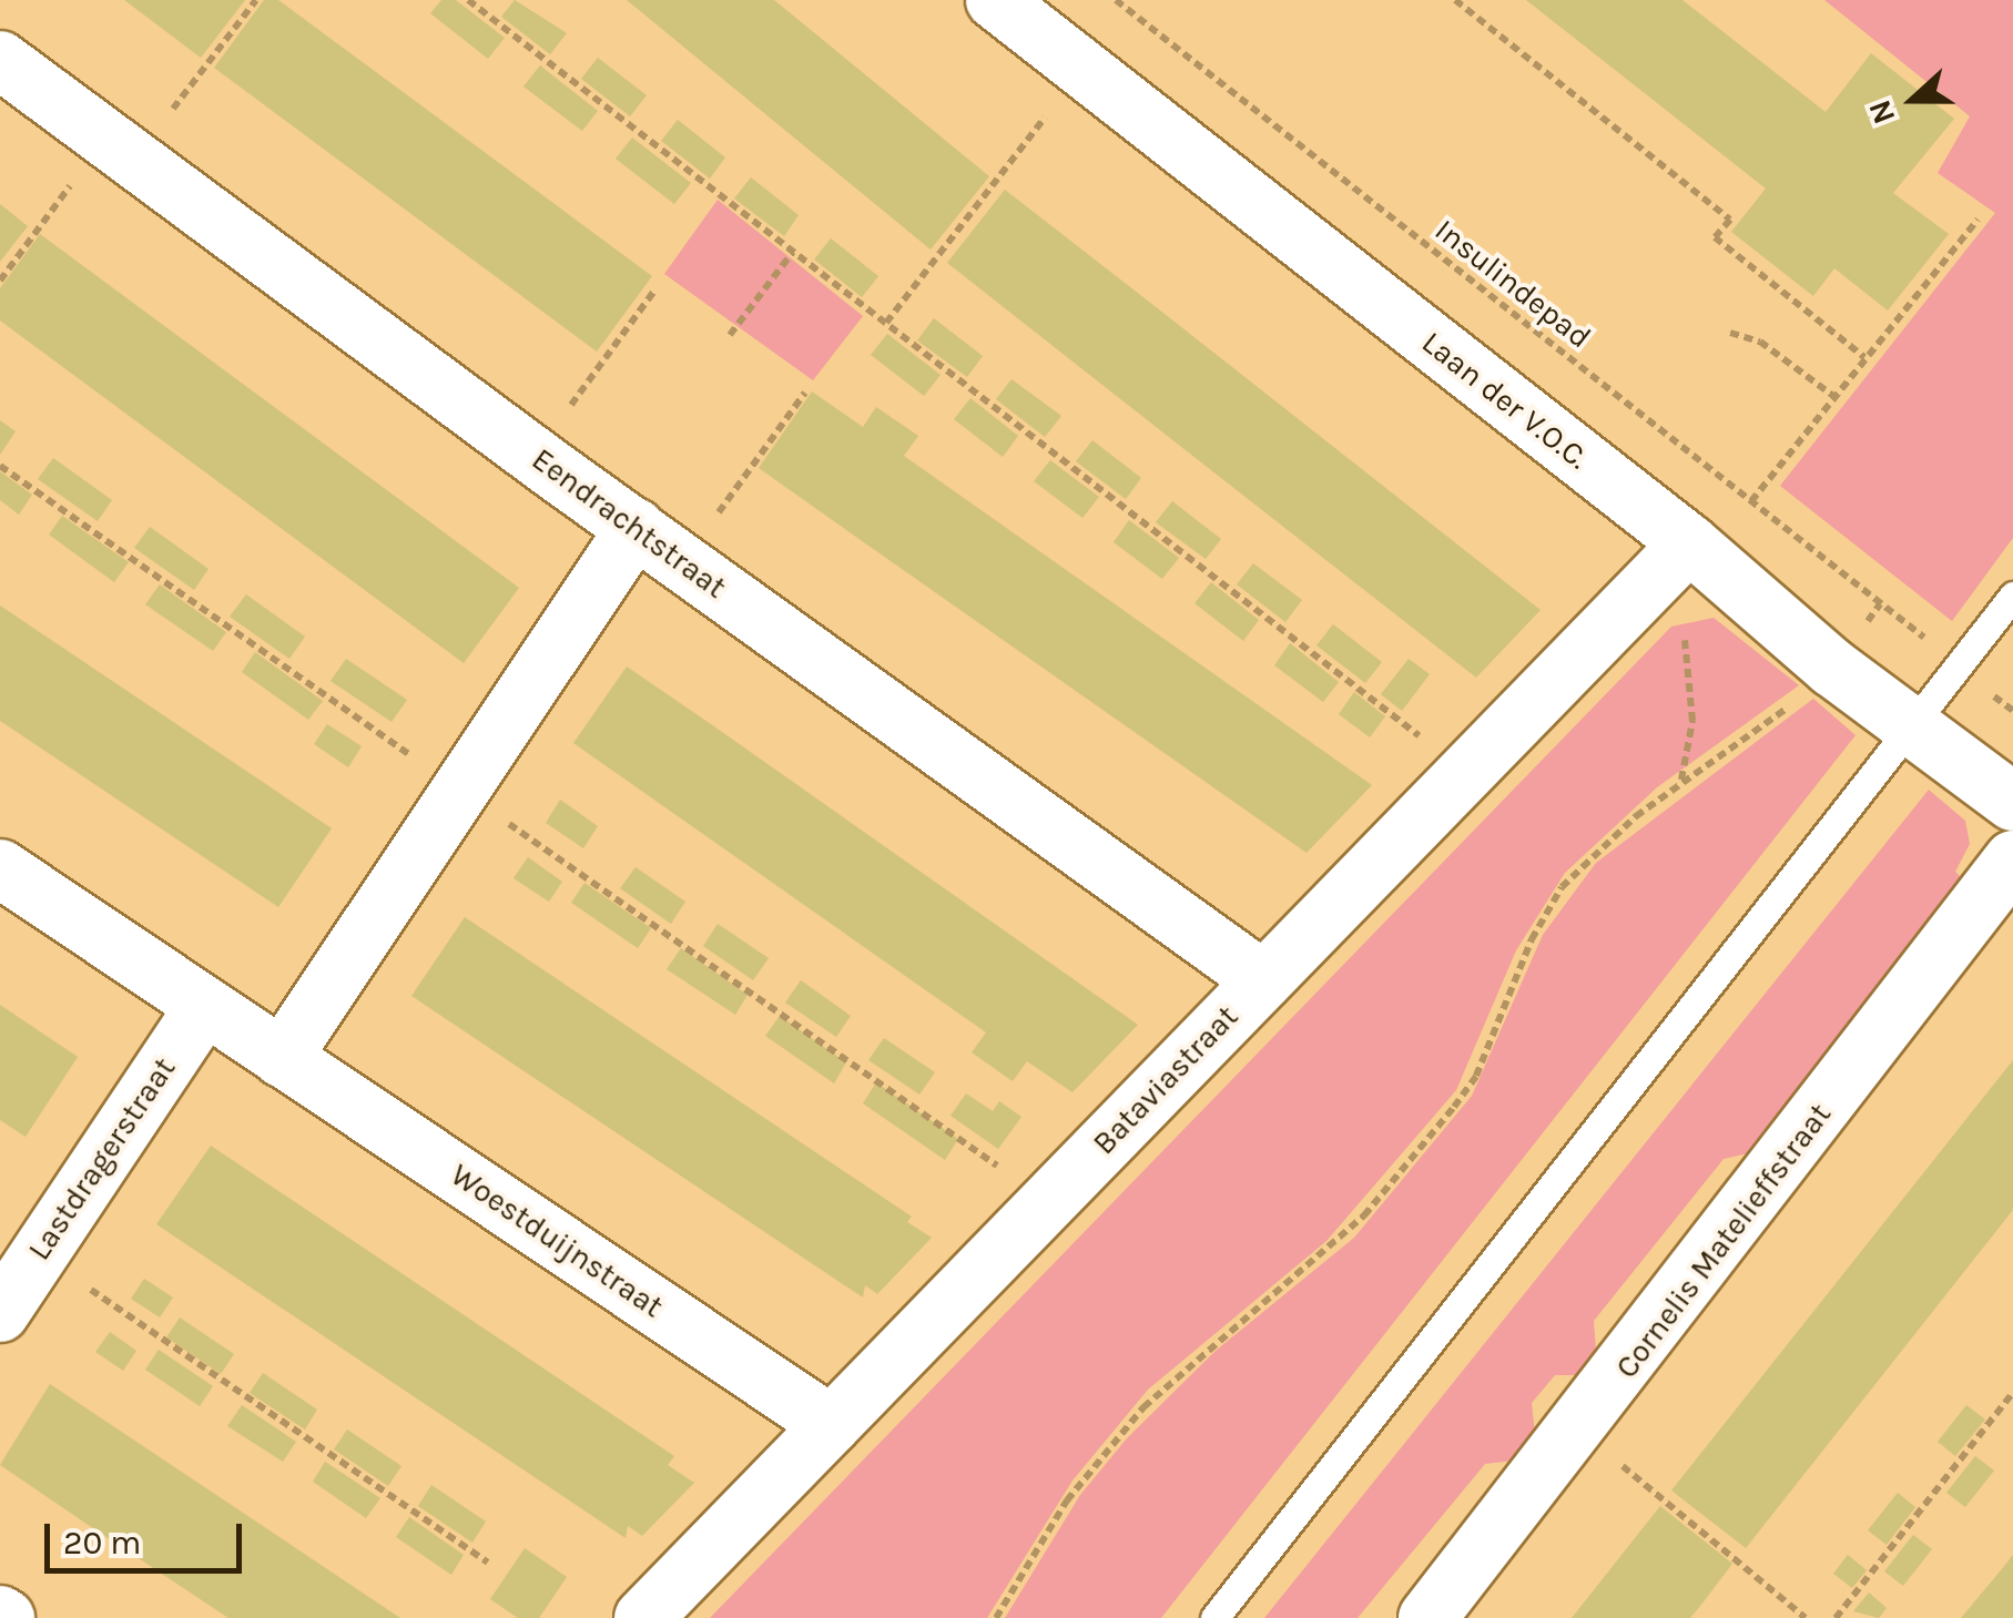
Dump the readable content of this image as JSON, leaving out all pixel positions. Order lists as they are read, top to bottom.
{
  "streets": {
    "street": [
      "Laan der V.O.C.",
      "Eendrachtstraat",
      "Bataviastraat",
      "Lastdragerstraat",
      "Woestduijnstraat",
      "Cornelis Matelieffstraat"
    ],
    "path": ["Insulindepad"]
  },
  "crossings": [
    ["Insulindepad", "Laan der V.O.C."],
    ["Laan der V.O.C.", "Bataviastraat"],
    ["Eendrachtstraat", "Bataviastraat"],
    ["Bataviastraat", "Woestduijnstraat"],
    ["Lastdragerstraat", "Woestduijnstraat"]
  ],
  "scale_bar": "20 m",
  "north": "left"
}
